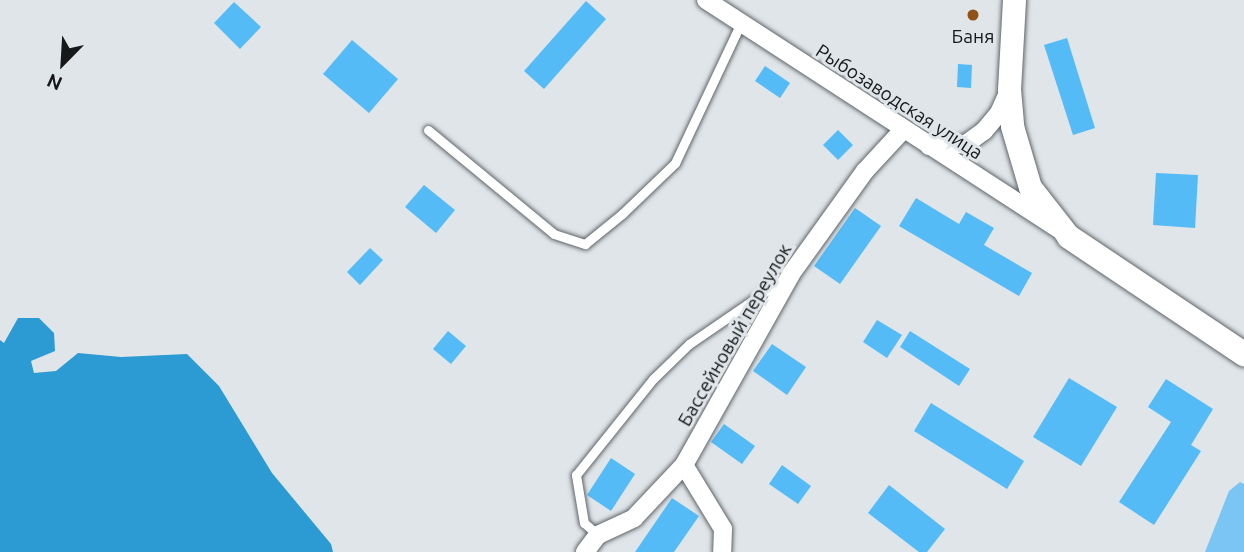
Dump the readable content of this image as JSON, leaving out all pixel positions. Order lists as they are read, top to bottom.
{
  "streets": {
    "street": ["Рыбозаводская улица", "Бассейновый переулок"]
  },
  "crossings": [
    ["Рыбозаводская улица", "Бассейновый переулок"]
  ],
  "places": ["Баня"],
  "north": "bottom left"
}
